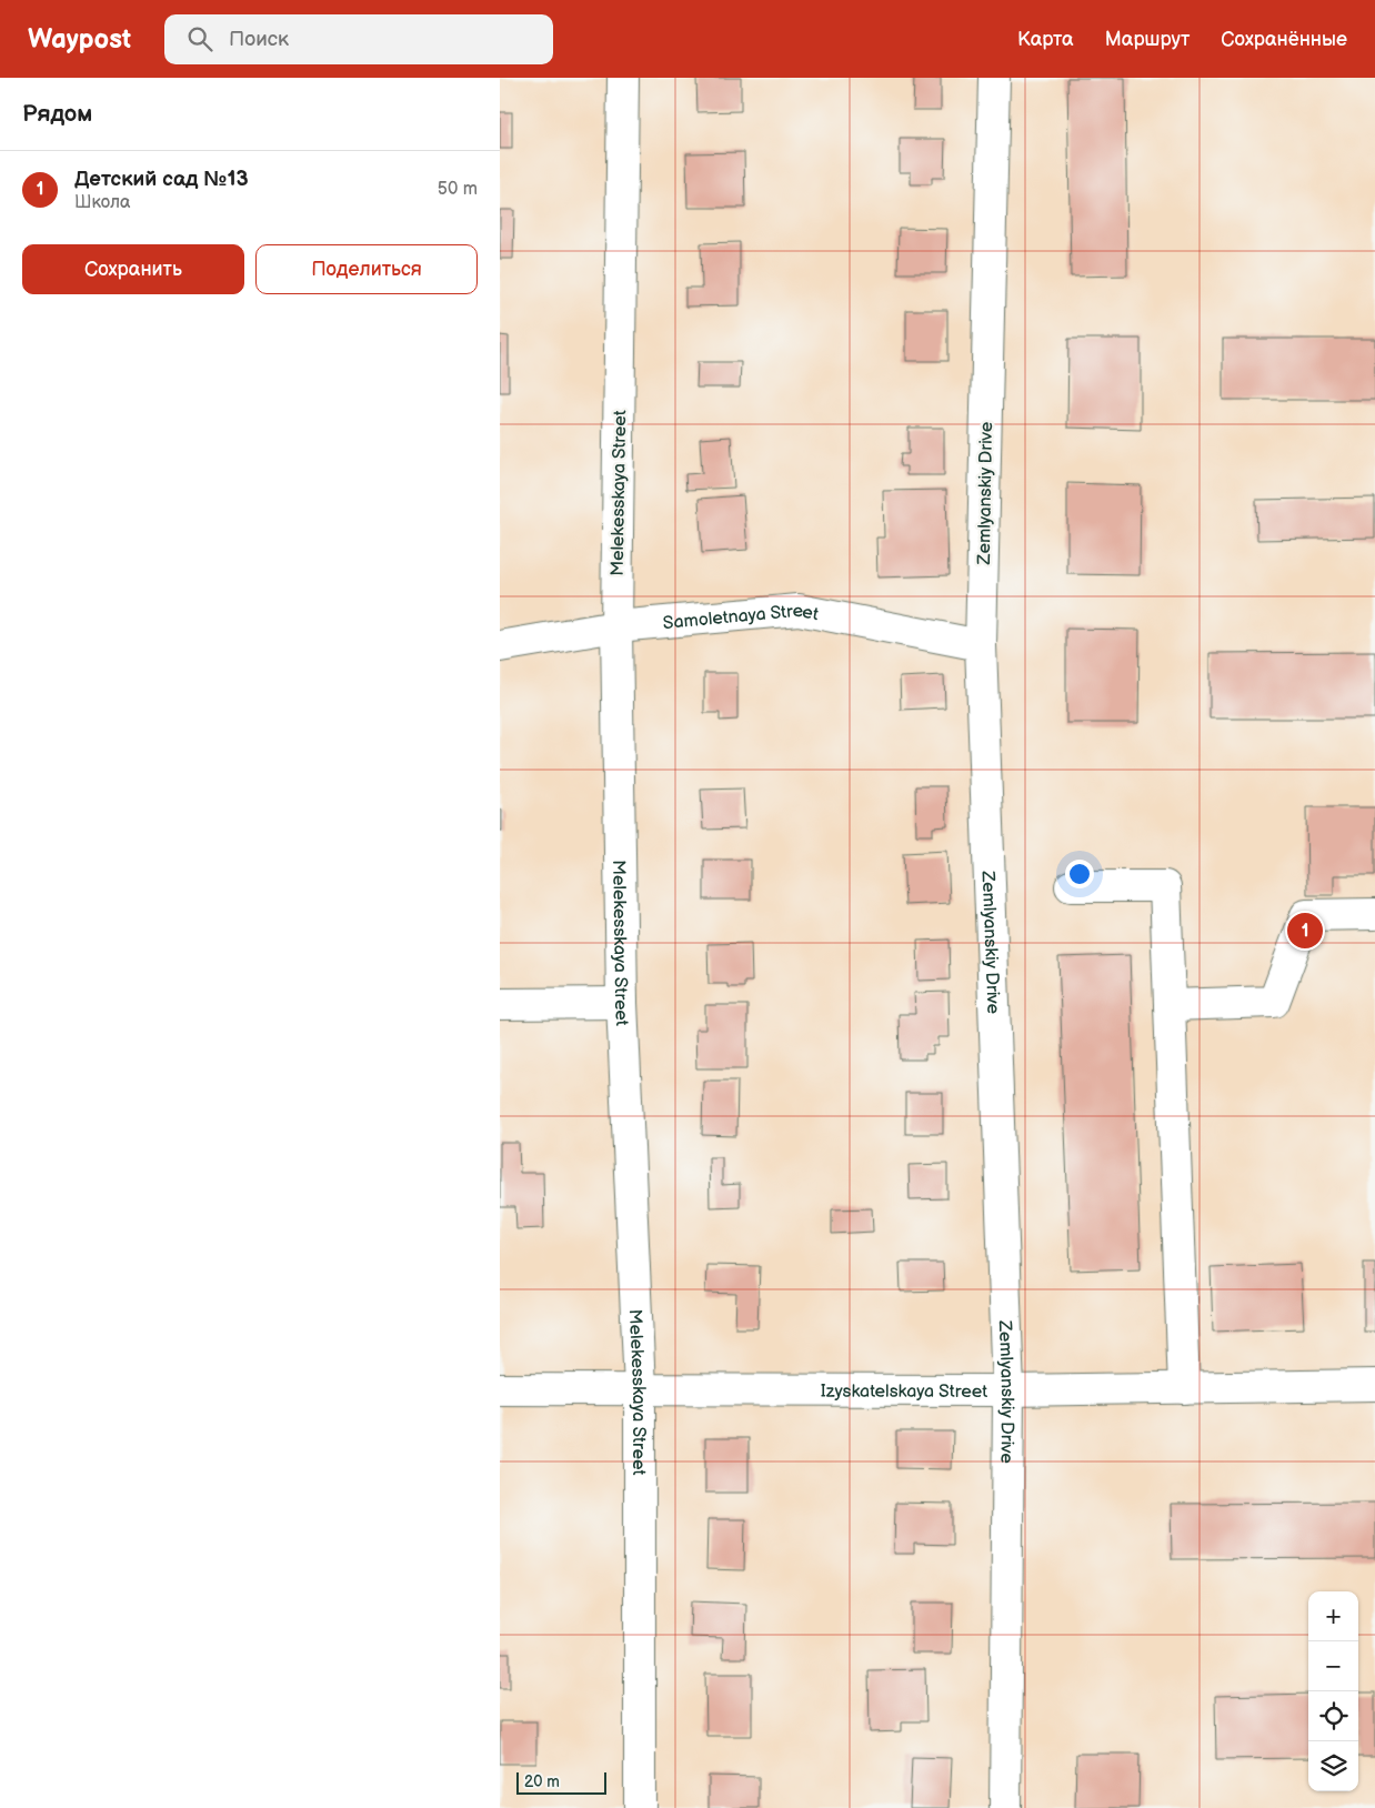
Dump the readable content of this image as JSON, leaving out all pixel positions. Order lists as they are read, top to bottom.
{
  "streets": {
    "street": [
      "Melekesskaya Street",
      "Zemlyanskiy Drive",
      "Samoletnaya Street",
      "Izyskatelskaya Street"
    ]
  },
  "crossings": [
    ["Melekesskaya Street", "Samoletnaya Street"],
    ["Melekesskaya Street", "Izyskatelskaya Street"],
    ["Zemlyanskiy Drive", "Samoletnaya Street"],
    ["Zemlyanskiy Drive", "Izyskatelskaya Street"]
  ],
  "scale_bar": "20 m",
  "page": {
    "header": "Waypost",
    "search": "Поиск",
    "nav": ["Карта", "Маршрут", "Сохранённые"],
    "heading": "Рядом",
    "list": [
      {
        "mark": "1",
        "name": "Детский сад №13",
        "note": "Школа",
        "value": "50 m"
      }
    ],
    "buttons": ["Сохранить", "Поделиться"],
    "pins": "1",
    "map_buttons": ["+", "−"],
    "scale": "20 m"
  }
}
